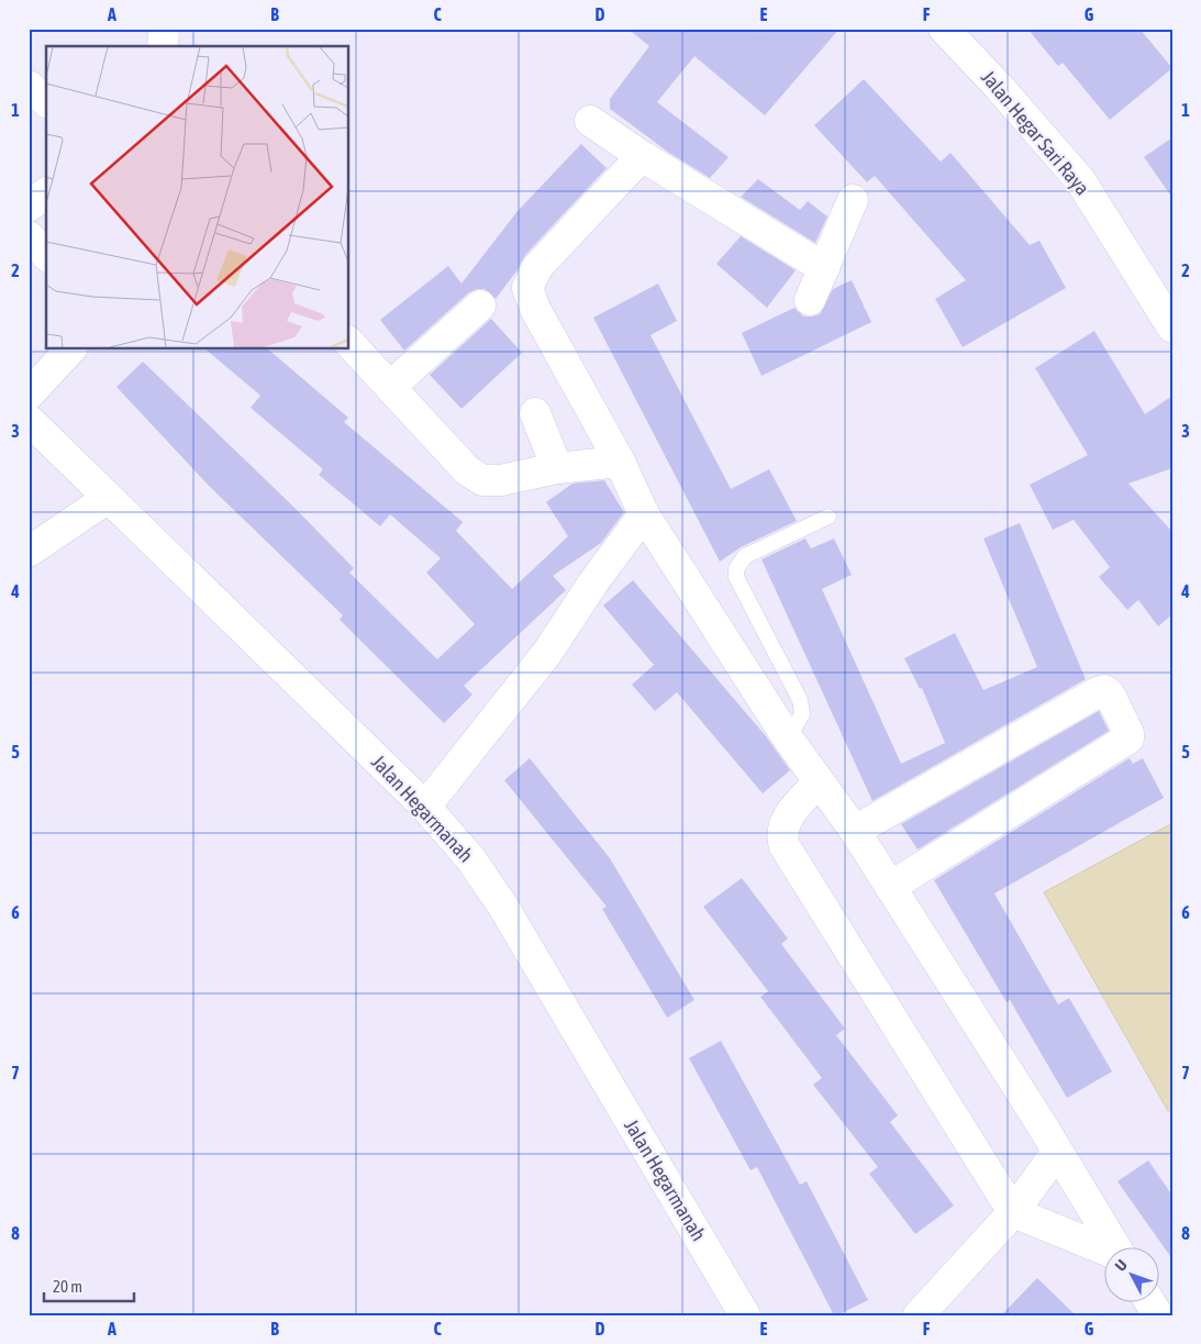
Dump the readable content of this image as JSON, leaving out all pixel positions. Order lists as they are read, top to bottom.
{
  "streets": {
    "street": ["Jalan Hegar Sari Raya", "Jalan Hegarmanah"]
  },
  "scale_bar": "20 m",
  "north": "top left",
  "grid": {
    "columns": [
      "A",
      "B",
      "C",
      "D",
      "E",
      "F",
      "G"
    ],
    "rows": [
      "1",
      "2",
      "3",
      "4",
      "5",
      "6",
      "7",
      "8"
    ]
  }
}
